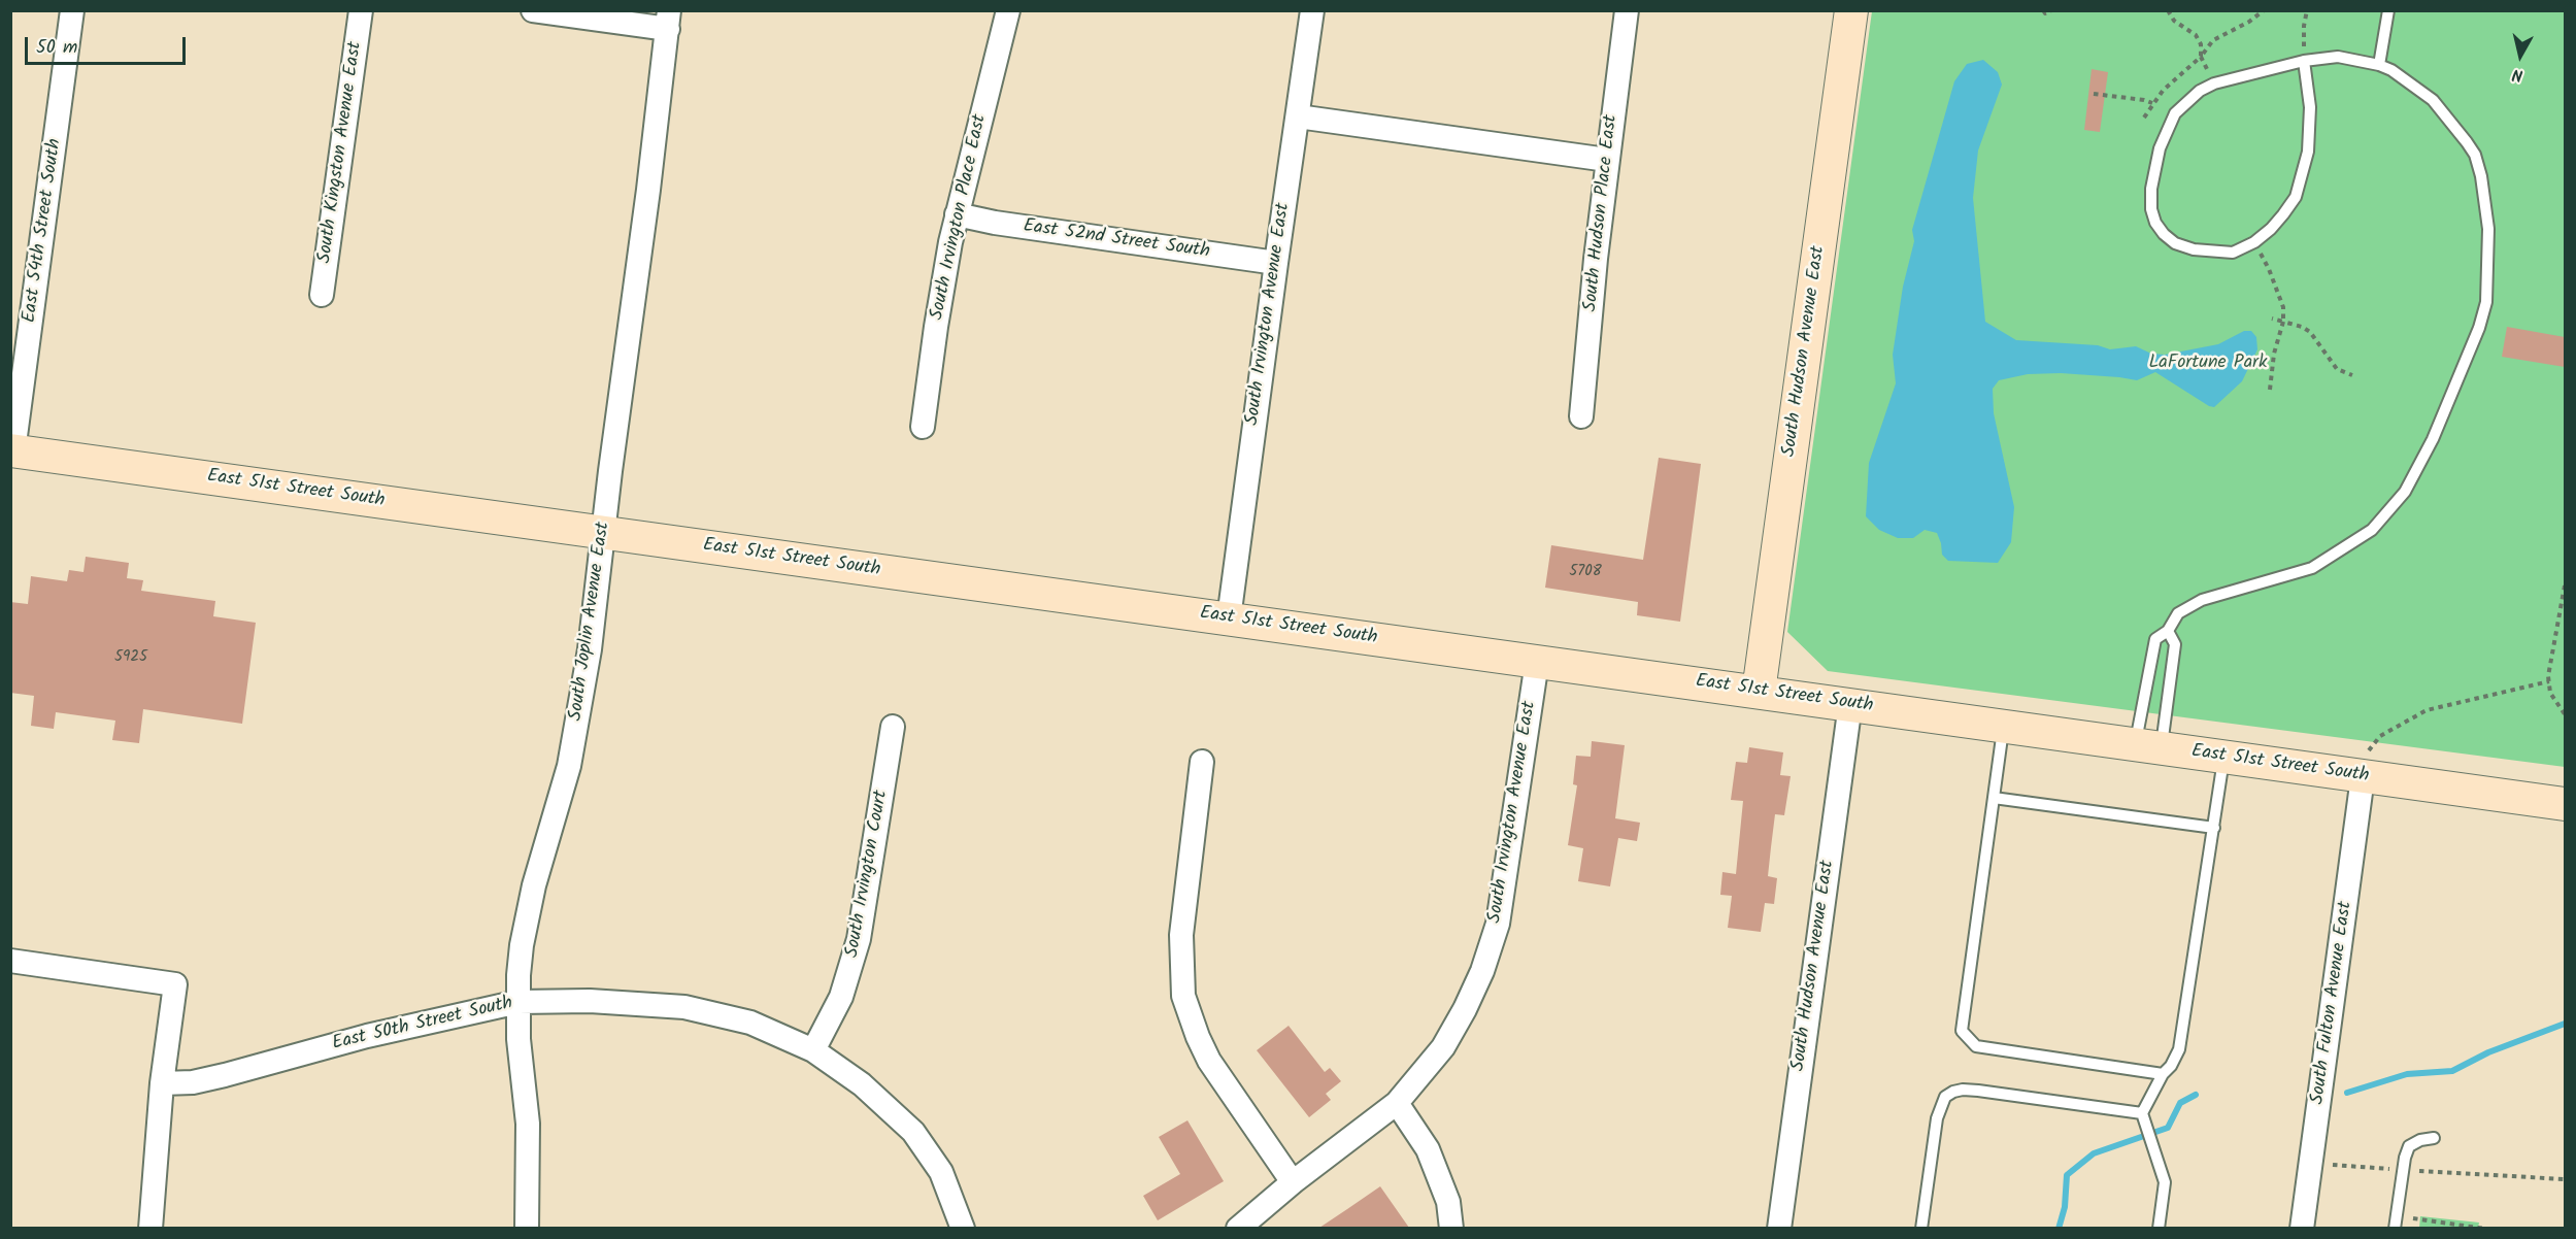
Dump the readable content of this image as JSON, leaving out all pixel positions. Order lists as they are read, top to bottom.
{
  "streets": {
    "main road": ["South Hudson Avenue East", "East 51st Street South"],
    "street": [
      "South Kingston Avenue East",
      "South Hudson Place East",
      "South Irvington Place East",
      "East 54th Street South",
      "East 52nd Street South",
      "South Irvington Avenue East",
      "South Joplin Avenue East",
      "South Irvington Court",
      "South Fulton Avenue East",
      "East 50th Street South"
    ]
  },
  "crossings": [
    ["South Irvington Place East", "East 52nd Street South"],
    ["East 54th Street South", "East 51st Street South"],
    ["East 52nd Street South", "South Irvington Avenue East"],
    ["South Irvington Avenue East", "East 51st Street South"],
    ["South Hudson Avenue East", "East 51st Street South"],
    ["East 51st Street South", "South Joplin Avenue East"],
    ["East 51st Street South", "South Fulton Avenue East"],
    ["South Joplin Avenue East", "East 50th Street South"],
    ["South Irvington Court", "East 50th Street South"]
  ],
  "parks": ["LaFortune Park"],
  "house_numbers": ["5708", "5925"],
  "scale_bar": "50 m",
  "north": "bottom"
}
